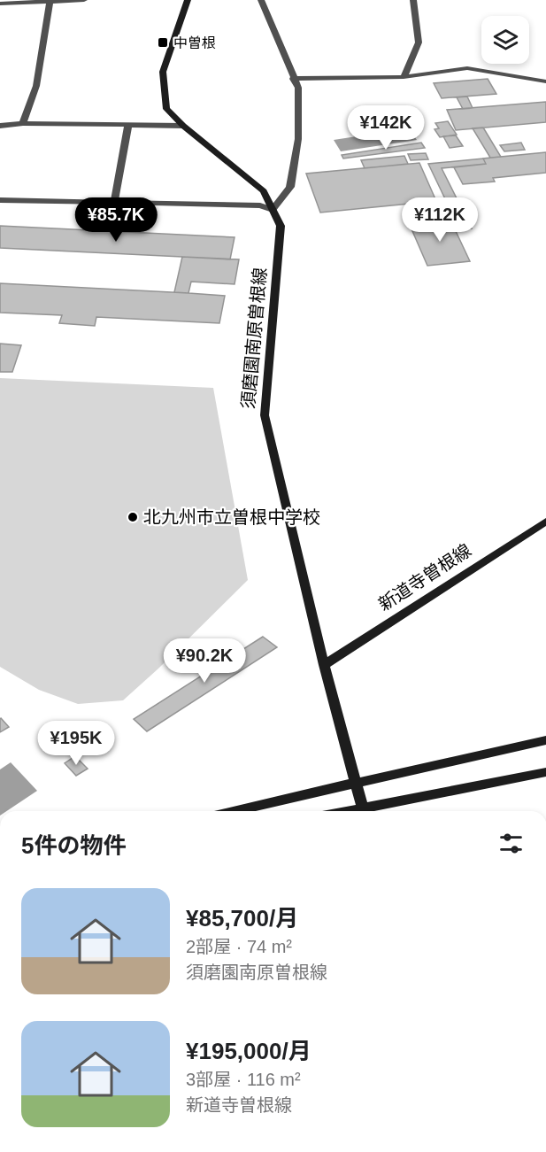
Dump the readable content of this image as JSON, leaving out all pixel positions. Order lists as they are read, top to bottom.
{
  "streets": {
    "main road": ["須磨園南原曽根線", "新道寺曽根線"]
  },
  "crossings": [
    ["須磨園南原曽根線", "新道寺曽根線"]
  ],
  "places": {
    "transit": ["中曽根"],
    "other": ["北九州市立曽根中学校"]
  },
  "page": {
    "price": [
      "¥142K",
      "¥85.7K",
      "¥112K",
      "¥90.2K",
      "¥195K"
    ],
    "heading": "5件の物件",
    "list": [
      {
        "name": "¥85,700/月",
        "note": "2部屋 · 74 m² · 須磨園南原曽根線"
      },
      {
        "name": "¥195,000/月",
        "note": "3部屋 · 116 m² · 新道寺曽根線"
      }
    ]
  }
}
